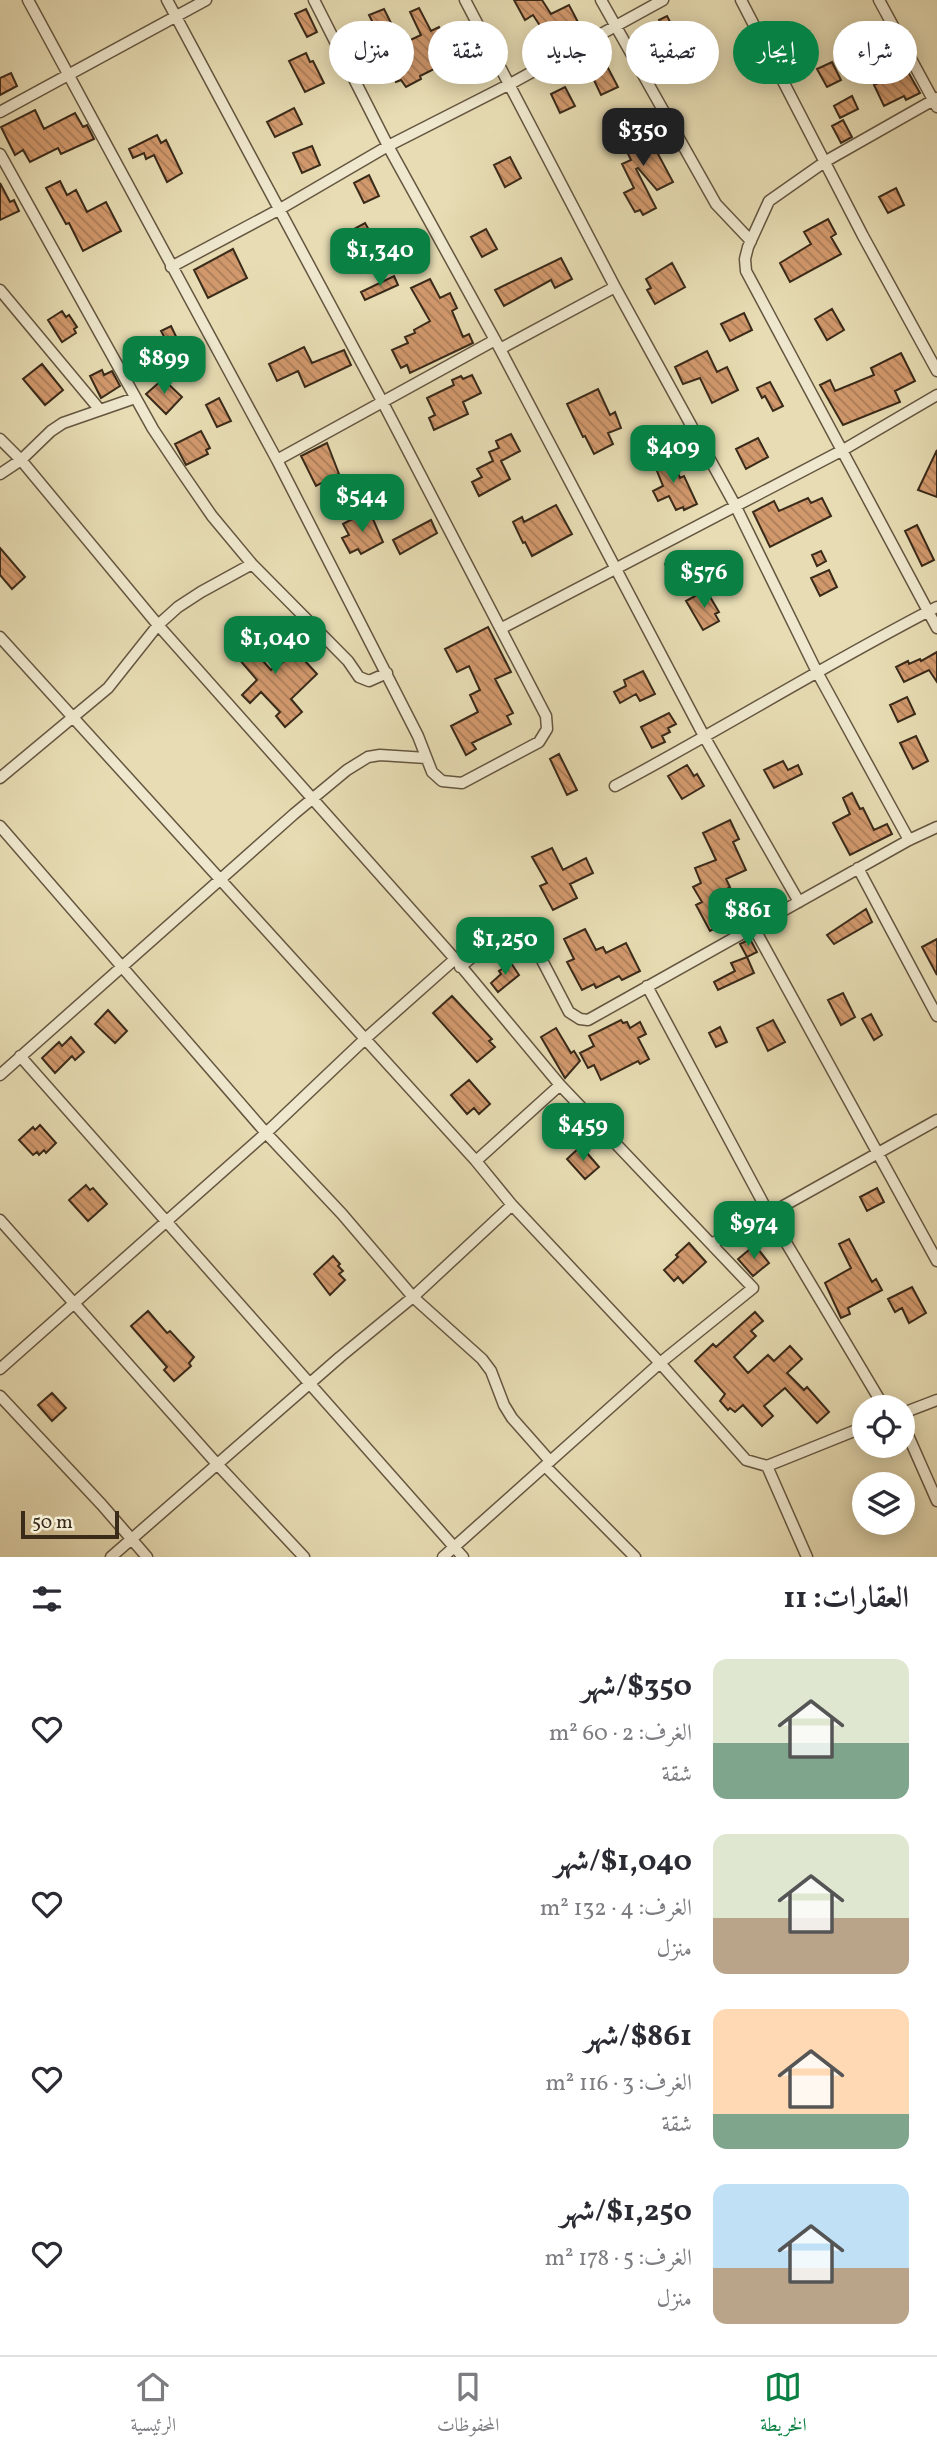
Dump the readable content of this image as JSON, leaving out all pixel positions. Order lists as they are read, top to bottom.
{
  "scale_bar": "50 m",
  "page": {
    "chip": [
      "شراء",
      "إيجار",
      "تصفية",
      "جديد",
      "شقة",
      "منزل"
    ],
    "price": [
      "$350",
      "$1,340",
      "$899",
      "$409",
      "$544",
      "$576",
      "$1,040",
      "$861",
      "$1,250",
      "$459",
      "$974"
    ],
    "scale": "50 m",
    "heading": "العقارات: 11",
    "list": [
      {
        "name": "$350/شهر",
        "note": "الغرف: 2 · 60 m² · شقة"
      },
      {
        "name": "$1,040/شهر",
        "note": "الغرف: 4 · 132 m² · منزل"
      },
      {
        "name": "$861/شهر",
        "note": "الغرف: 3 · 116 m² · شقة"
      },
      {
        "name": "$1,250/شهر",
        "note": "الغرف: 5 · 178 m² · منزل"
      }
    ],
    "tabs": ["الخريطة", "المحفوظات", "الرئيسية"]
  }
}
